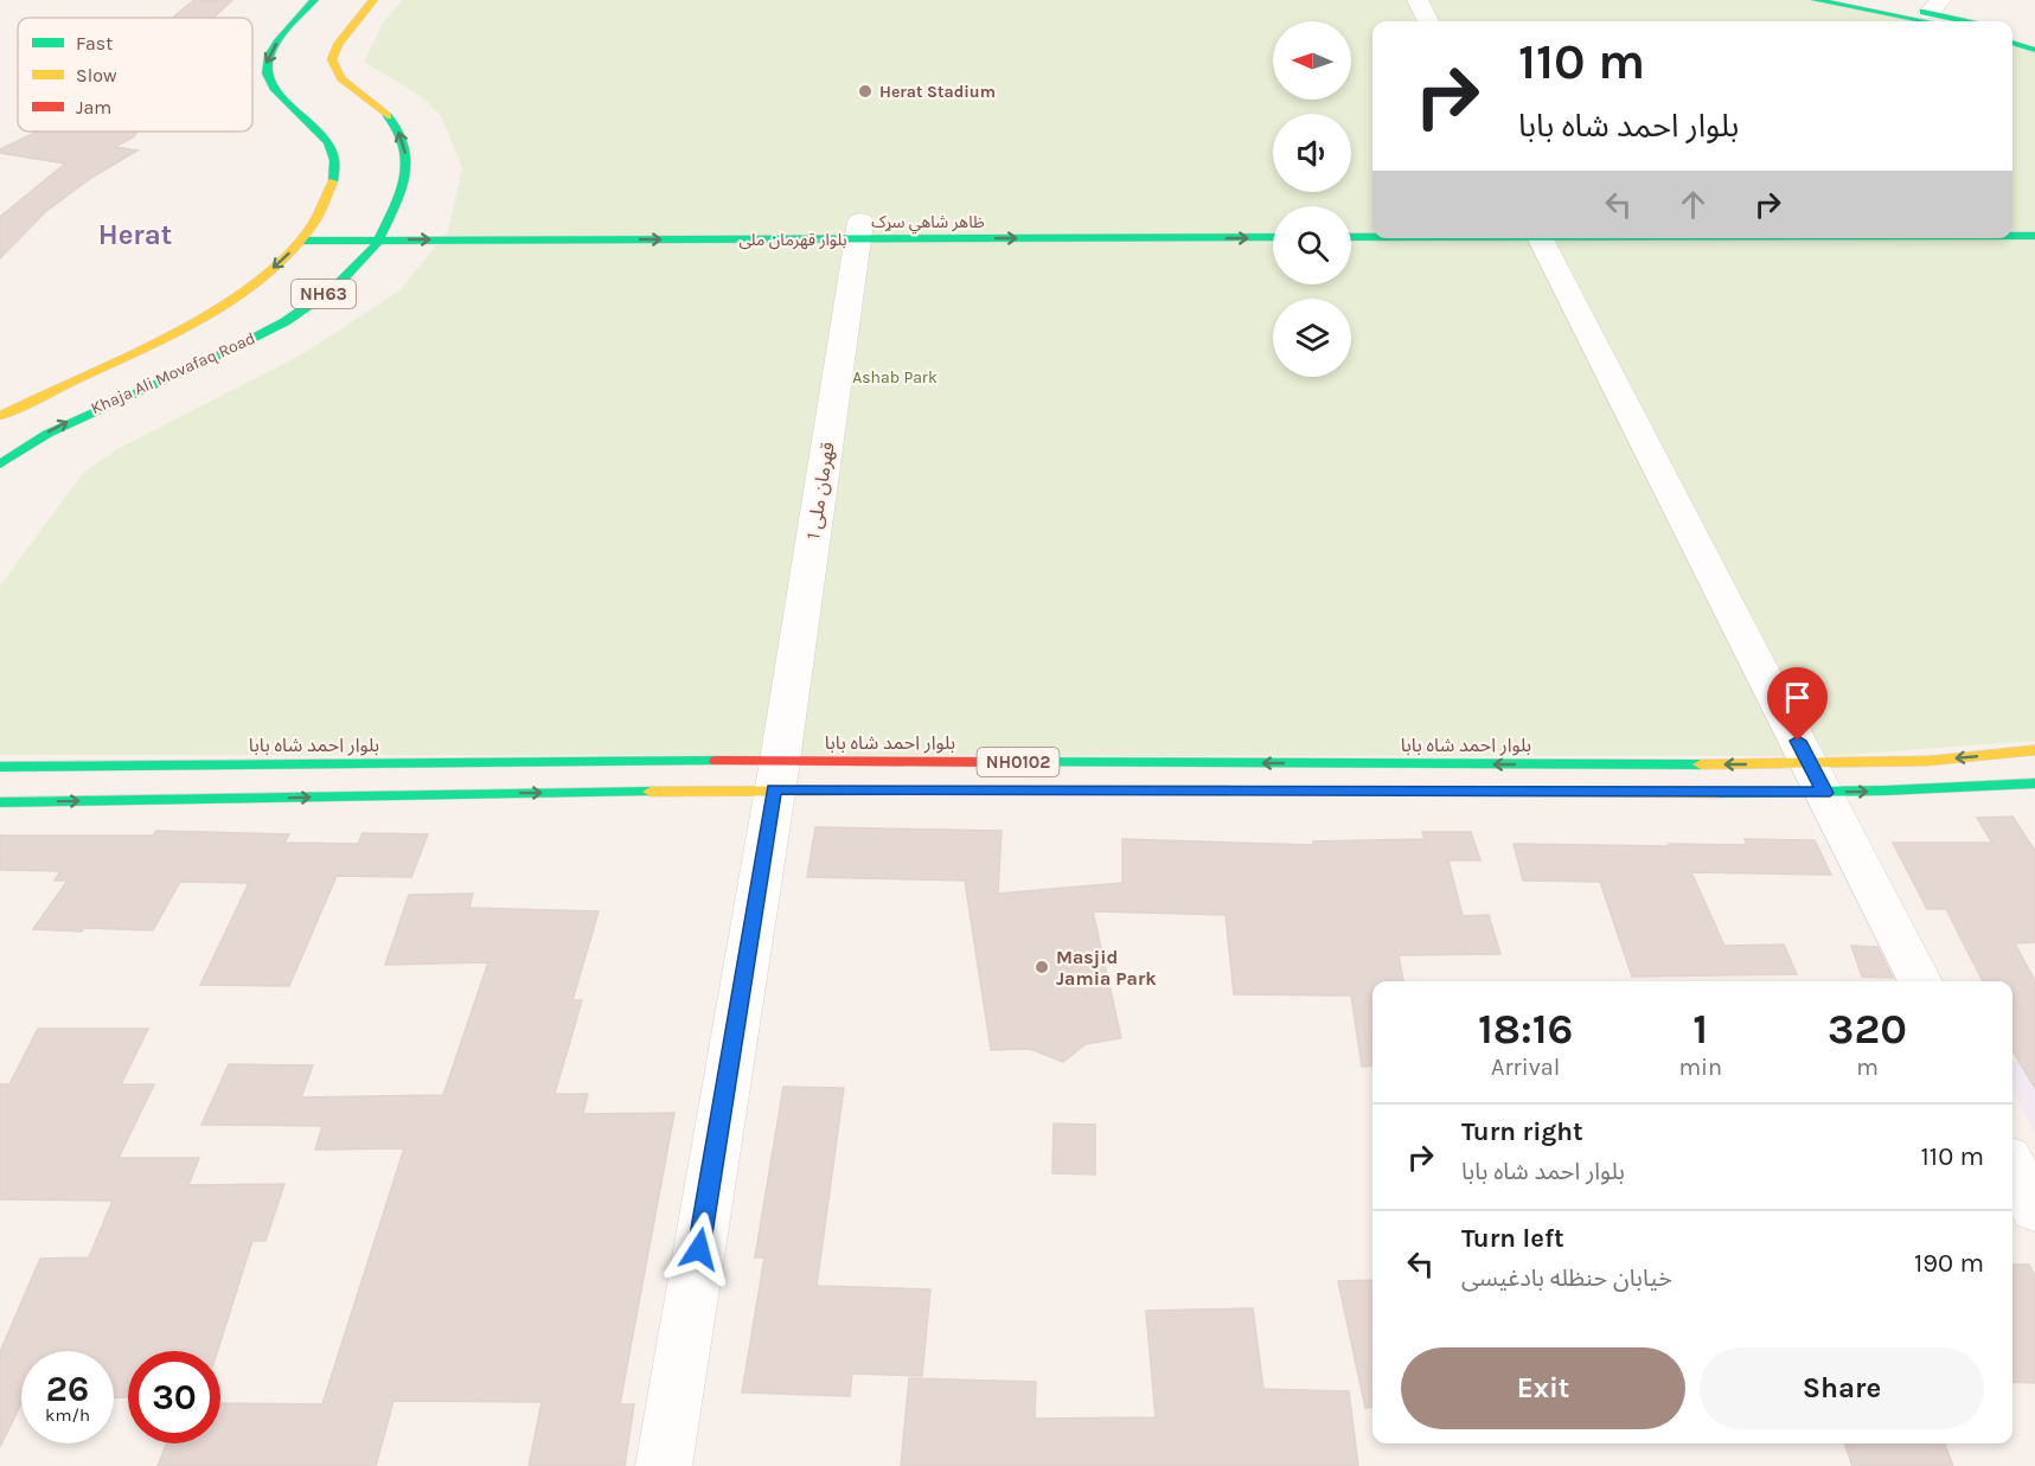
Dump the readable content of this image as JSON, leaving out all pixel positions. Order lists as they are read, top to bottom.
{
  "streets": {
    "main road": [
      "ظاهر شاهي سړک",
      "بلوار قهرمان ملی",
      "NH63",
      "Khaja Ali Movafaq Road",
      "بلوار احمد شاه بابا",
      "NH0102"
    ],
    "street": ["قهرمان ملی 1"]
  },
  "crossings": [
    ["بلوار قهرمان ملی", "Khaja Ali Movafaq Road"],
    ["بلوار قهرمان ملی", "قهرمان ملی 1"],
    ["قهرمان ملی 1", "بلوار احمد شاه بابا"]
  ],
  "one_way": ["بلوار قهرمان ملی"],
  "districts": ["Herat"],
  "parks": ["Ashab Park"],
  "places": ["Herat Stadium", "Masjid Jamia Park"],
  "legend": ["Fast", "Slow", "Jam"],
  "north": "left",
  "page": {
    "turn": ["110 m", "بلوار احمد شاه بابا"],
    "eta": [
      "18:16",
      "Arrival",
      "1",
      "min",
      "320",
      "m"
    ],
    "list": [
      {
        "name": "Turn right",
        "note": "بلوار احمد شاه بابا",
        "value": "110 m"
      },
      {
        "name": "Turn left",
        "note": "خیابان حنظله بادغیسی",
        "value": "190 m"
      }
    ],
    "buttons": ["Exit", "Share"],
    "speed": "26 km/h",
    "limit": "30"
  }
}
